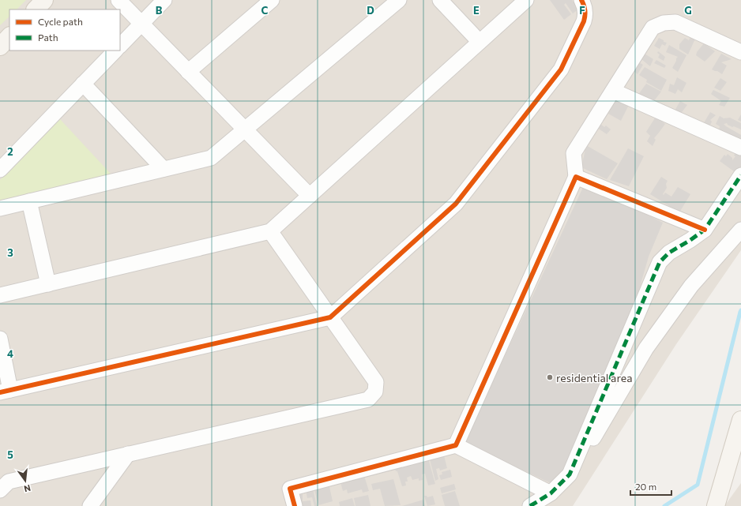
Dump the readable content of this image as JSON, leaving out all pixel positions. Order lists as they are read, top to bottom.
{
  "places": ["residential area"],
  "legend": ["Cycle path", "Path"],
  "scale_bar": "20 m",
  "north": "bottom",
  "grid": {
    "columns": [
      "B",
      "C",
      "D",
      "E",
      "F",
      "G"
    ],
    "rows": [
      "2",
      "3",
      "4",
      "5"
    ]
  }
}
